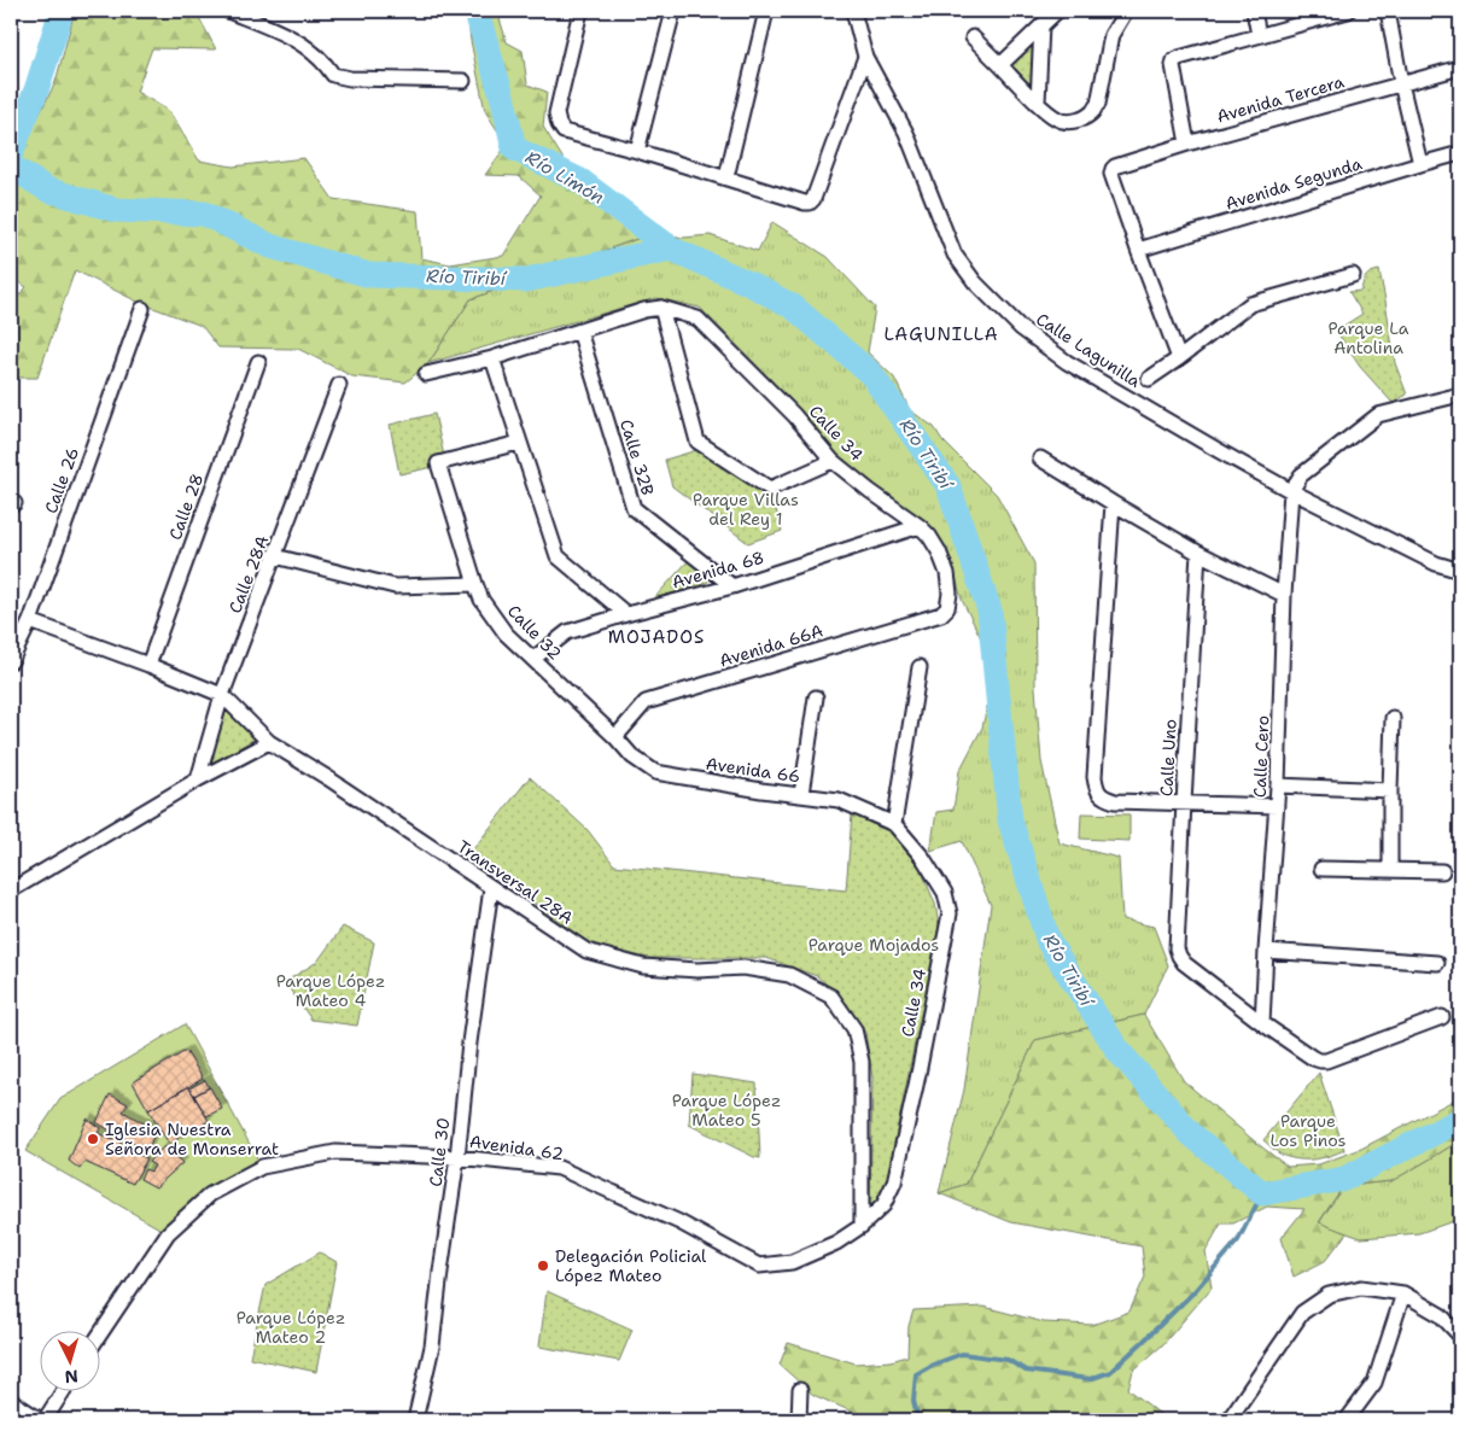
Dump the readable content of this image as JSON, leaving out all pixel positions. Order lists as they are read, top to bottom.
{
  "streets": {
    "street": [
      "Avenida Tercera",
      "Avenida Segunda",
      "Calle Lagunilla",
      "Calle 34",
      "Calle 32B",
      "Calle 26",
      "Calle 28",
      "Avenida 68",
      "Calle 28A",
      "Calle 32",
      "Avenida 66A",
      "Calle Cero",
      "Calle Uno",
      "Avenida 66",
      "Transversal 28A",
      "Avenida 62",
      "Calle 30"
    ]
  },
  "crossings": [
    ["Avenida Tercera", "Avenida Segunda"],
    ["Calle Lagunilla", "Calle Cero"],
    ["Calle 34", "Avenida 68"],
    ["Calle 34", "Avenida 66A"],
    ["Calle 34", "Avenida 66"],
    ["Calle 34", "Transversal 28A"],
    ["Calle 34", "Avenida 62"],
    ["Calle 32B", "Avenida 68"],
    ["Avenida 68", "Calle 32"],
    ["Calle 28A", "Transversal 28A"],
    ["Calle 32", "Avenida 66A"],
    ["Calle 32", "Avenida 66"],
    ["Avenida 66A", "Avenida 66"],
    ["Calle Cero", "Calle Uno"],
    ["Transversal 28A", "Calle 30"],
    ["Avenida 62", "Calle 30"]
  ],
  "districts": ["LAGUNILLA", "MOJADOS"],
  "water": ["Río Limón", "Río Tiribí"],
  "parks": [
    "Parque La Antolina",
    "Parque Villas del Rey 1",
    "Parque Mojados",
    "Parque López Mateo 4",
    "Parque López Mateo 5",
    "Parque Los Pinos",
    "Parque López Mateo 2"
  ],
  "places": ["Iglesia Nuestra Señora de Monserrat", "Delegación Policial López Mateo"],
  "north": "bottom"
}
